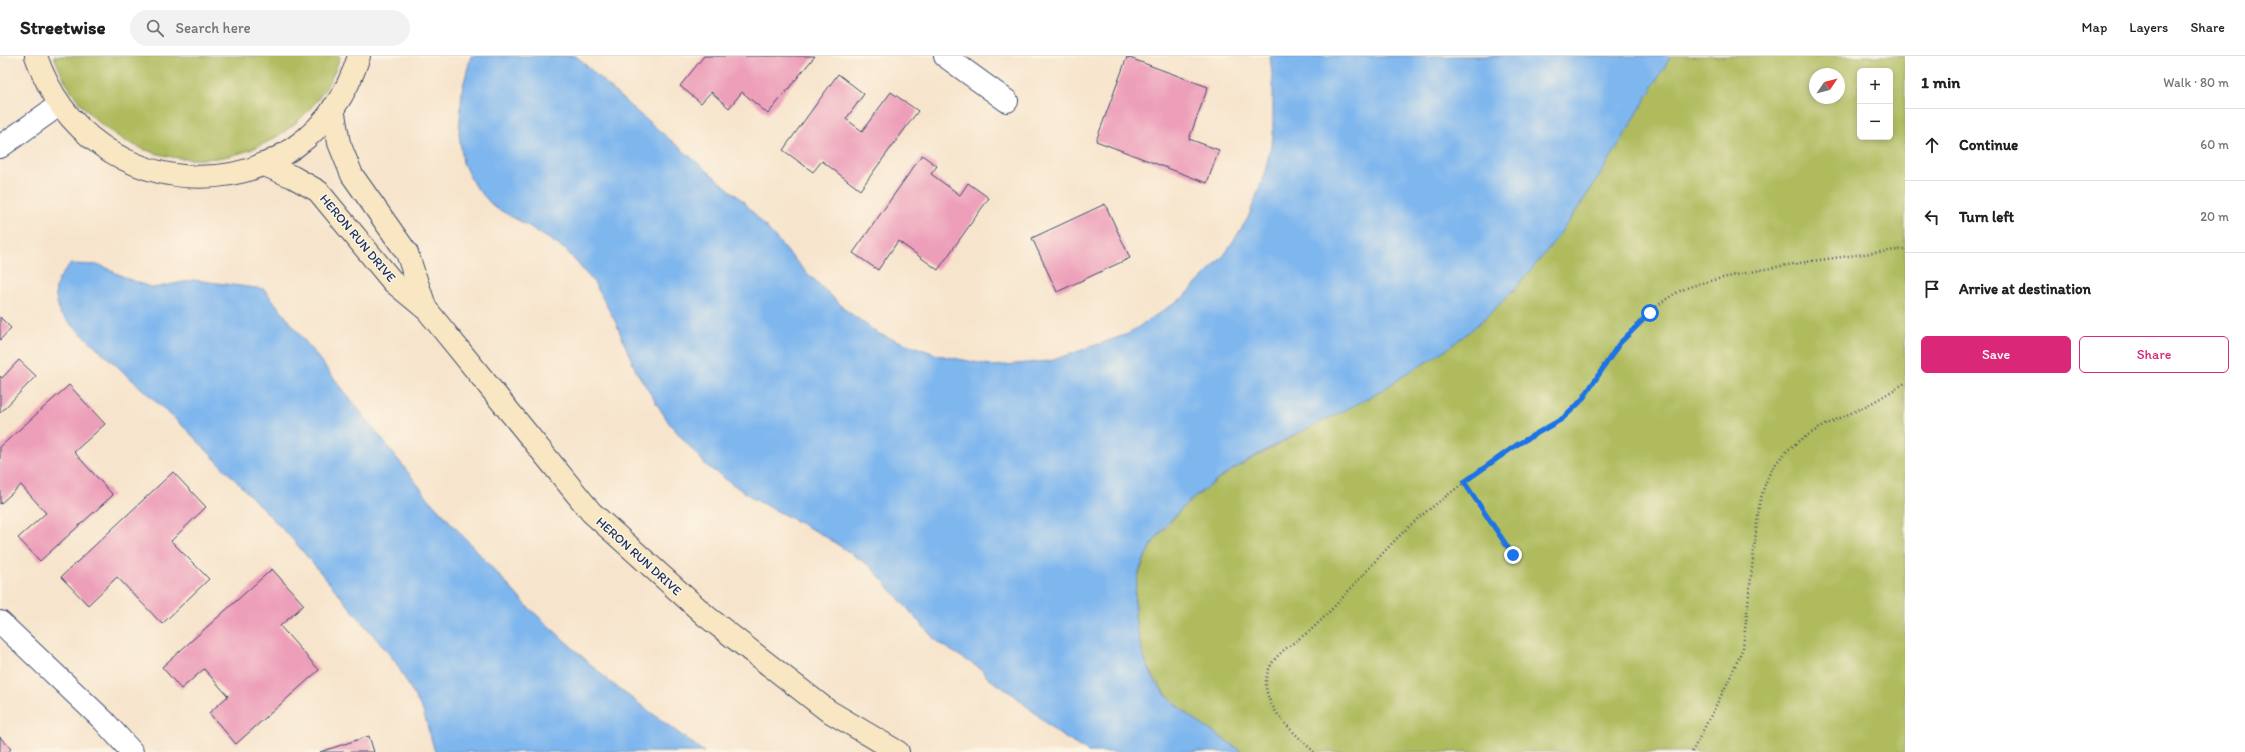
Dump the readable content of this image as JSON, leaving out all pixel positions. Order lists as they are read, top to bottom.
{
  "streets": {
    "street": ["HERON RUN DRIVE"]
  },
  "north": "top right",
  "page": {
    "header": "Streetwise",
    "search": "Search here",
    "nav": ["Map", "Layers", "Share"],
    "heading": ["1 min", "Walk · 80 m"],
    "map_buttons": ["+", "−"],
    "list": [
      ["Continue", "60 m"],
      ["Turn left", "20 m"],
      "Arrive at destination"
    ],
    "buttons": ["Save", "Share"]
  }
}
